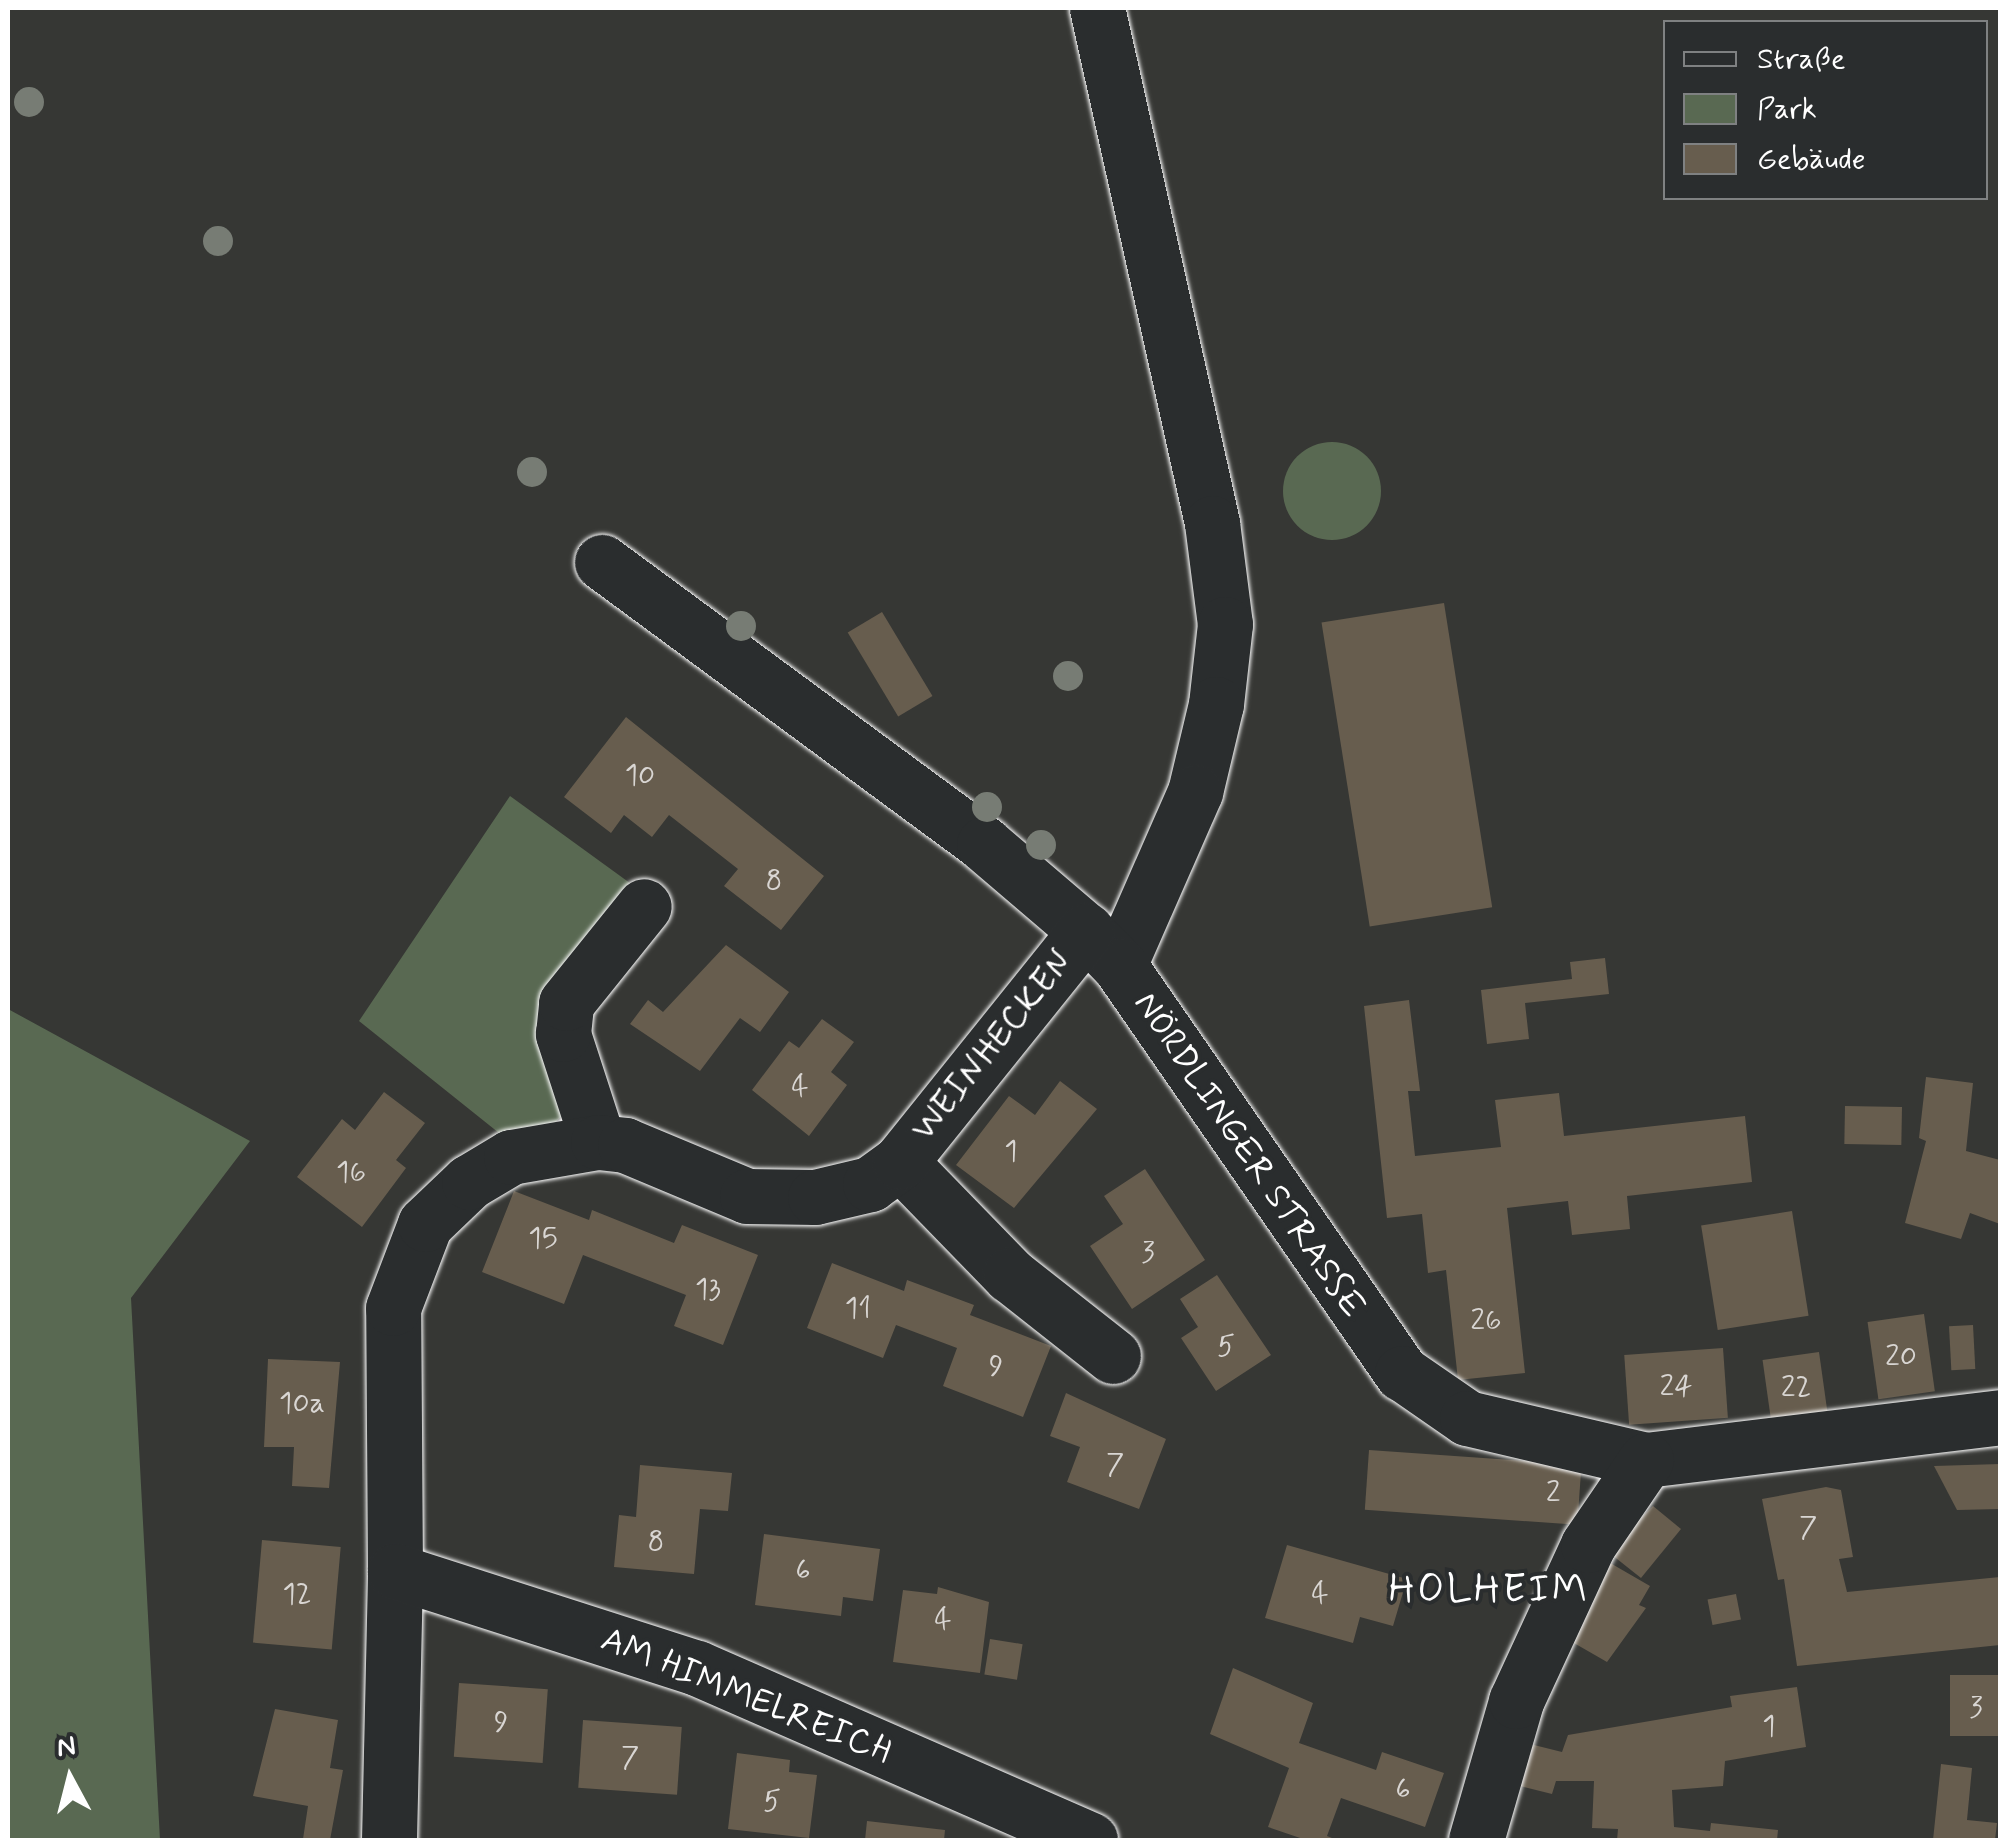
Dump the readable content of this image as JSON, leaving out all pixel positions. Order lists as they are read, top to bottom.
{
  "streets": {
    "street": ["WEINHECKEN", "NÖRDLINGER STRASSE", "AM HIMMELREICH"]
  },
  "crossings": [
    ["WEINHECKEN", "NÖRDLINGER STRASSE"],
    ["WEINHECKEN", "AM HIMMELREICH"]
  ],
  "districts": ["HOLHEIM"],
  "house_numbers": [
    "10",
    "8",
    "4",
    "1",
    "16",
    "15",
    "3",
    "13",
    "11",
    "26",
    "5",
    "20",
    "9",
    "24",
    "22",
    "10a",
    "7",
    "2",
    "7",
    "8",
    "6",
    "4",
    "12",
    "4",
    "3",
    "9",
    "1",
    "7",
    "6",
    "5"
  ],
  "legend": ["Straße", "Park", "Gebäude"],
  "north": "top"
}
